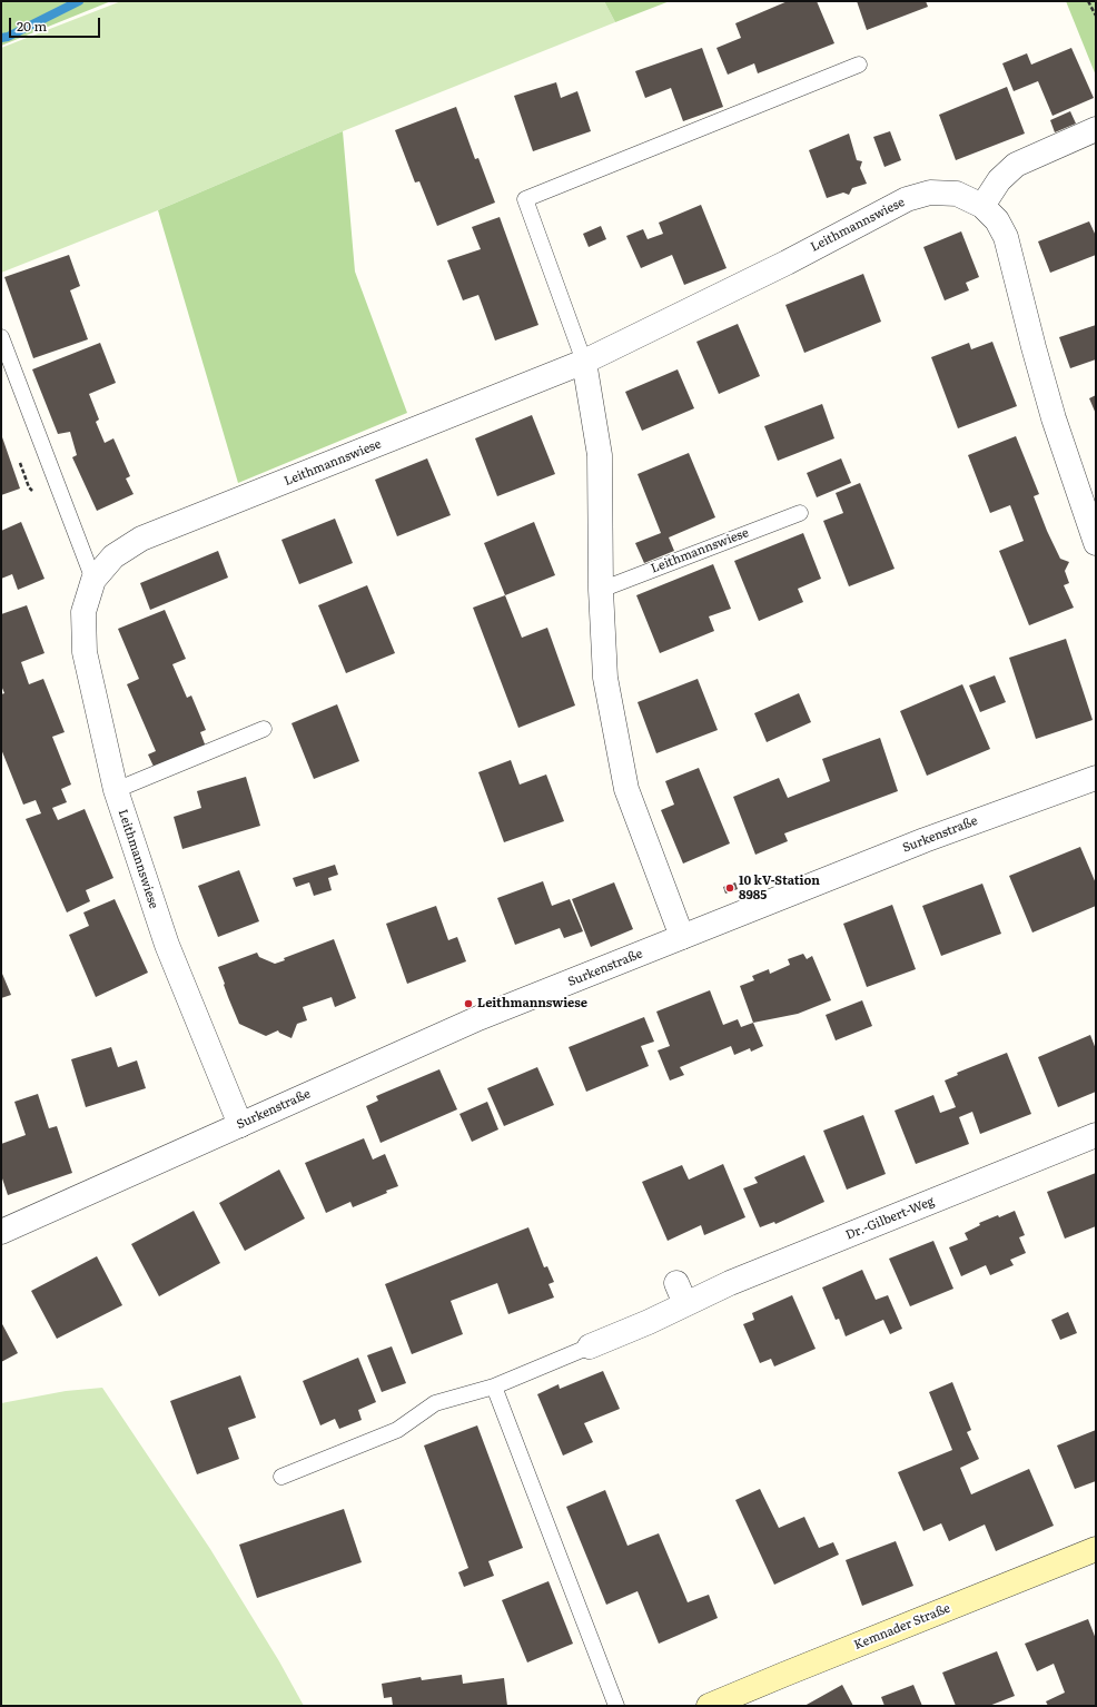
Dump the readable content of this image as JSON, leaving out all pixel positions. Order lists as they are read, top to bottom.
{
  "streets": {
    "main road": ["Kemnader Straße"],
    "street": ["Leithmannswiese", "Surkenstraße", "Dr.-Gilbert-Weg"]
  },
  "crossings": [
    ["Leithmannswiese", "Surkenstraße"]
  ],
  "places": ["10 kV-Station 8985", "Leithmannswiese"],
  "scale_bar": "20 m"
}
